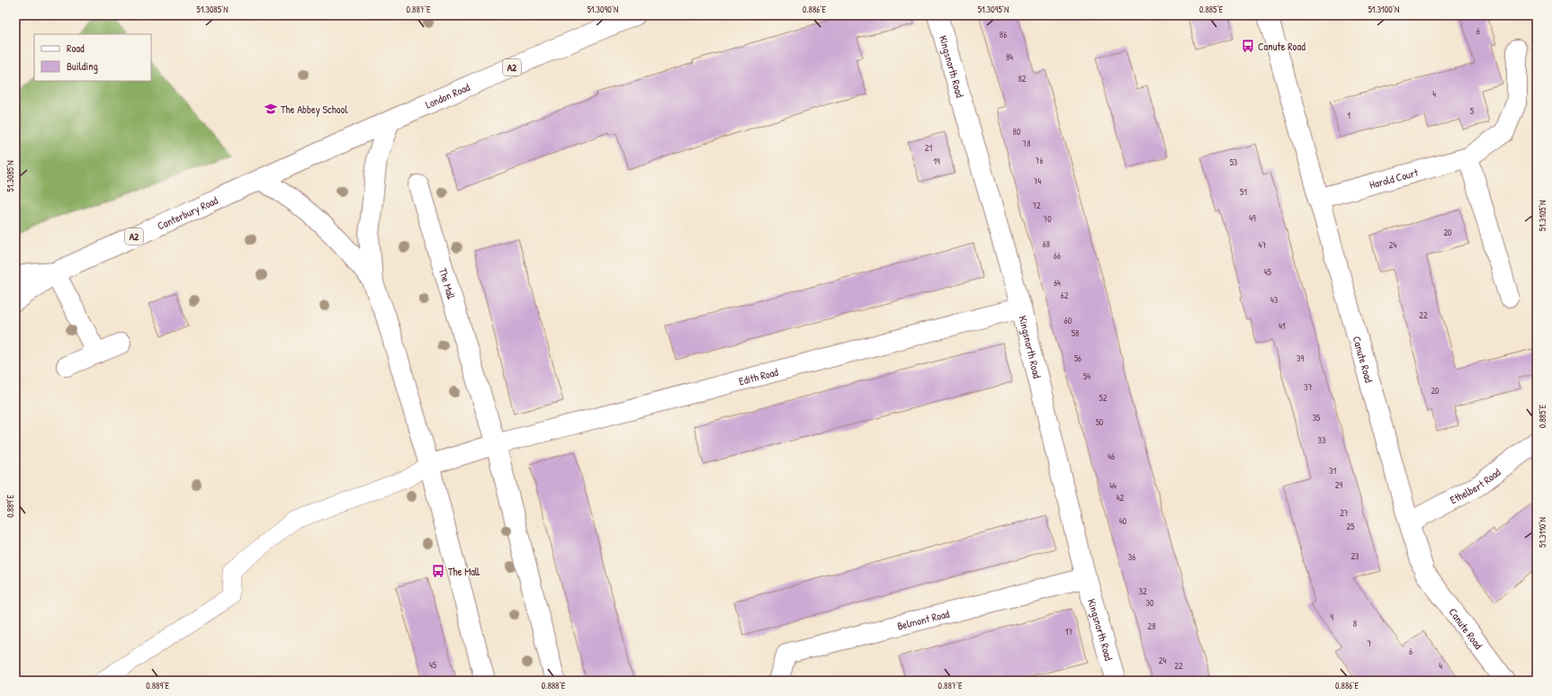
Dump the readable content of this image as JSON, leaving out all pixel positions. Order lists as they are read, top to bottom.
{
  "streets": {
    "street": [
      "Kingsnorth Road",
      "A2",
      "London Road",
      "Harold Court",
      "Canterbury Road",
      "The Mall",
      "Canute Road",
      "Edith Road",
      "Ethelbert Road",
      "Belmont Road"
    ]
  },
  "crossings": [
    ["Kingsnorth Road", "Edith Road"],
    ["Kingsnorth Road", "Belmont Road"],
    ["London Road", "Canterbury Road"],
    ["Harold Court", "Canute Road"],
    ["The Mall", "Edith Road"],
    ["Canute Road", "Ethelbert Road"]
  ],
  "places": {
    "bus stop": ["Canute Road", "The Mall"],
    "school or university": ["The Abbey School"]
  },
  "house_numbers": [
    "6",
    "86",
    "84",
    "82",
    "4",
    "5",
    "1",
    "80",
    "78",
    "21",
    "76",
    "19",
    "53",
    "74",
    "51",
    "72",
    "49",
    "70",
    "20",
    "68",
    "47",
    "24",
    "66",
    "45",
    "64",
    "62",
    "43",
    "22",
    "60",
    "41",
    "58",
    "56",
    "39",
    "54",
    "37",
    "20",
    "52",
    "35",
    "50",
    "33",
    "46",
    "31",
    "29",
    "44",
    "42",
    "27",
    "40",
    "25",
    "23",
    "36",
    "32",
    "30",
    "9",
    "8",
    "28",
    "17",
    "7",
    "6",
    "24",
    "45",
    "22",
    "4"
  ],
  "legend": ["Road", "Building"],
  "coordinates": [
    "51.3085°N",
    "0.887°E",
    "51.3090°N",
    "0.886°E",
    "51.3095°N",
    "0.885°E",
    "51.3100°N",
    "51.3105°N",
    "0.889°E",
    "51.3110°N",
    "0.888°E"
  ]
}
